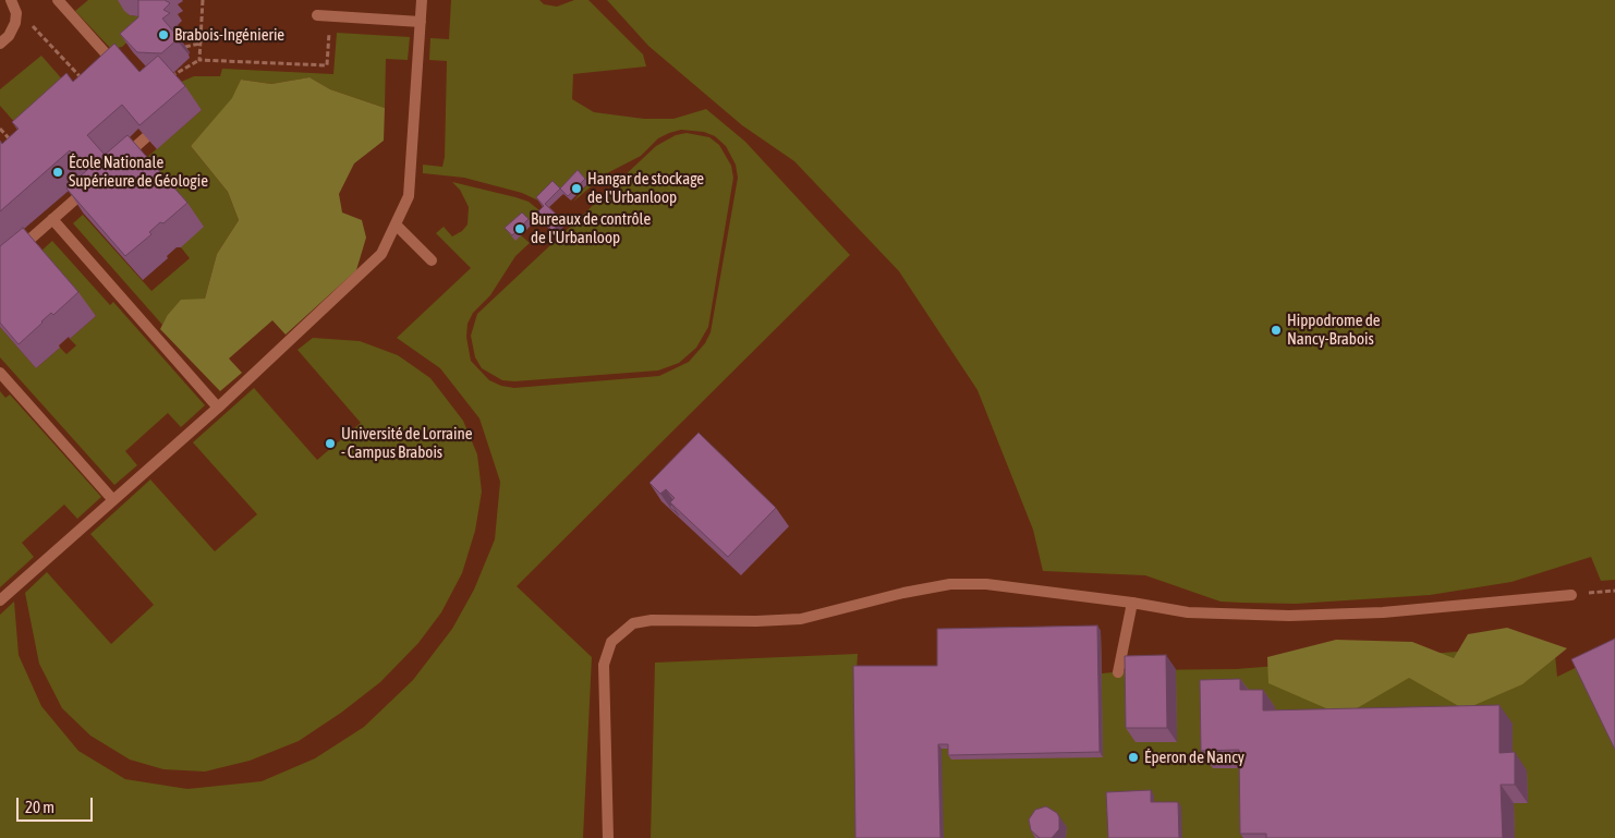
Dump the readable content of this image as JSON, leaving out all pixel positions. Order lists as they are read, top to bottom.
{
  "places": [
    "Brabois-Ingénierie",
    "École Nationale Supérieure de Géologie",
    "Hangar de stockage de l'Urbanloop",
    "Bureaux de contrôle de l'Urbanloop",
    "Hippodrome de Nancy-Brabois",
    "Université de Lorraine - Campus Brabois",
    "Éperon de Nancy"
  ],
  "scale_bar": "20 m"
}
